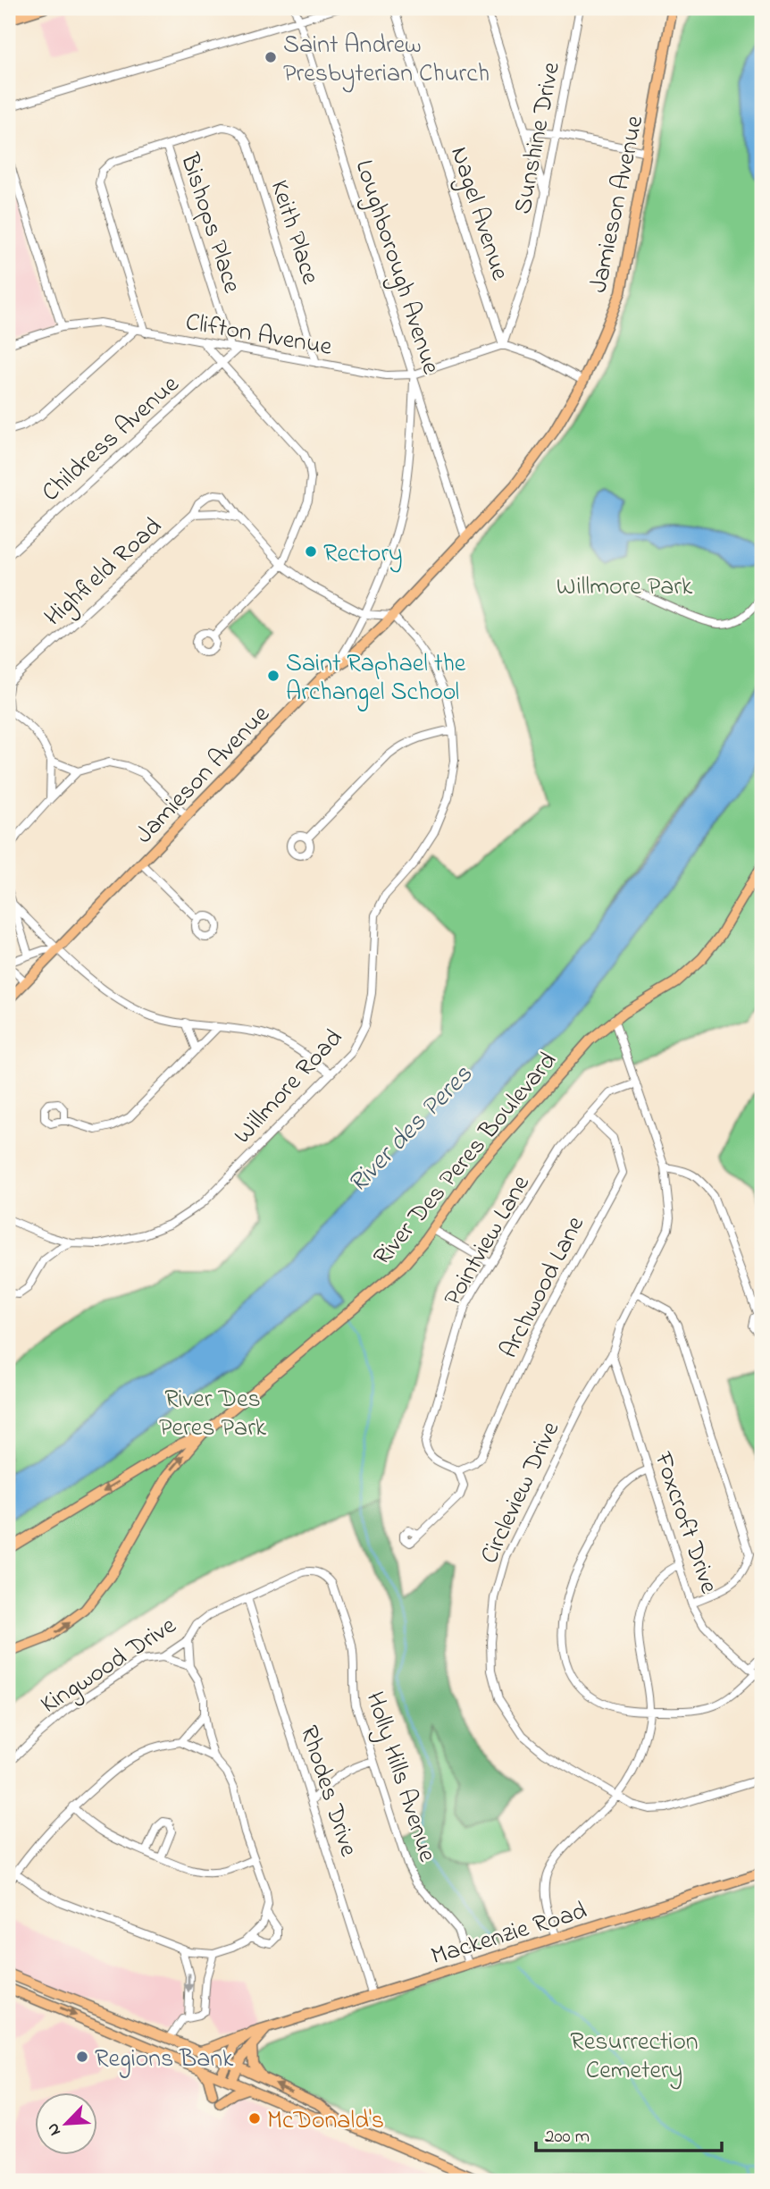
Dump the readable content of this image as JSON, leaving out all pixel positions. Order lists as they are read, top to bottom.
{
  "streets": {
    "main road": ["Jamieson Avenue", "River Des Peres Boulevard", "Mackenzie Road"],
    "street": [
      "Sunshine Drive",
      "Nagel Avenue",
      "Bishops Place",
      "Keith Place",
      "Loughborough Avenue",
      "Clifton Avenue",
      "Childress Avenue",
      "Highfield Road",
      "Willmore Road",
      "Pointview Lane",
      "Archwood Lane",
      "Circleview Drive",
      "Foxcroft Drive",
      "Kingwood Drive",
      "Holly Hills Avenue",
      "Rhodes Drive"
    ]
  },
  "crossings": [
    ["Sunshine Drive", "Nagel Avenue"],
    ["Sunshine Drive", "Clifton Avenue"],
    ["Jamieson Avenue", "Loughborough Avenue"],
    ["Jamieson Avenue", "Highfield Road"],
    ["Jamieson Avenue", "Willmore Road"],
    ["Nagel Avenue", "Clifton Avenue"],
    ["Bishops Place", "Keith Place"],
    ["Bishops Place", "Clifton Avenue"],
    ["Bishops Place", "Childress Avenue"],
    ["Keith Place", "Clifton Avenue"],
    ["Loughborough Avenue", "Clifton Avenue"],
    ["Clifton Avenue", "Childress Avenue"],
    ["Highfield Road", "Willmore Road"],
    ["Pointview Lane", "Archwood Lane"],
    ["Circleview Drive", "Foxcroft Drive"],
    ["Kingwood Drive", "Holly Hills Avenue"],
    ["Kingwood Drive", "Rhodes Drive"],
    ["Holly Hills Avenue", "Mackenzie Road"],
    ["Rhodes Drive", "Mackenzie Road"]
  ],
  "water": ["River des Peres"],
  "parks": ["Willmore Park", "River Des Peres Park", "Resurrection Cemetery"],
  "places": [
    "Saint Andrew Presbyterian Church",
    "Rectory",
    "Saint Raphael the Archangel School",
    "Regions Bank",
    "McDonald's"
  ],
  "scale_bar": "200 m",
  "north": "bottom left"
}
